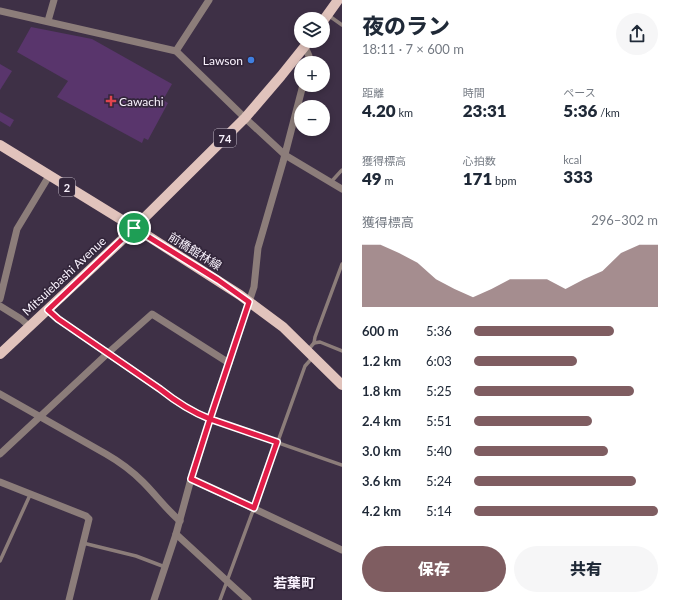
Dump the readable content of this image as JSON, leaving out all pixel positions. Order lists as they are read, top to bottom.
{
  "streets": {
    "main road": [
      "74",
      "2",
      "前橋館林線",
      "Mitsuiebashi Avenue"
    ]
  },
  "crossings": [
    ["前橋館林線", "Mitsuiebashi Avenue"]
  ],
  "districts": ["若葉町"],
  "places": {
    "other": ["Lawson"],
    "health": ["Cawachi"]
  },
  "page": {
    "heading": ["夜のラン", "18:11 · 7 × 600 m"],
    "map_buttons": ["+", "−"],
    "stats": [
      ["距離", "4.20 km"],
      ["時間", "23:31"],
      ["ペース", "5:36 /km"],
      ["獲得標高", "49 m"],
      ["心拍数", "171 bpm"],
      ["kcal", "333"]
    ],
    "chart": ["獲得標高", "296–302 m"],
    "list": [
      {
        "name": "600 m",
        "note": "5:36"
      },
      {
        "name": "1.2 km",
        "note": "6:03"
      },
      {
        "name": "1.8 km",
        "note": "5:25"
      },
      {
        "name": "2.4 km",
        "note": "5:51"
      },
      {
        "name": "3.0 km",
        "note": "5:40"
      },
      {
        "name": "3.6 km",
        "note": "5:24"
      },
      {
        "name": "4.2 km",
        "note": "5:14"
      }
    ],
    "buttons": ["保存", "共有"]
  }
}
